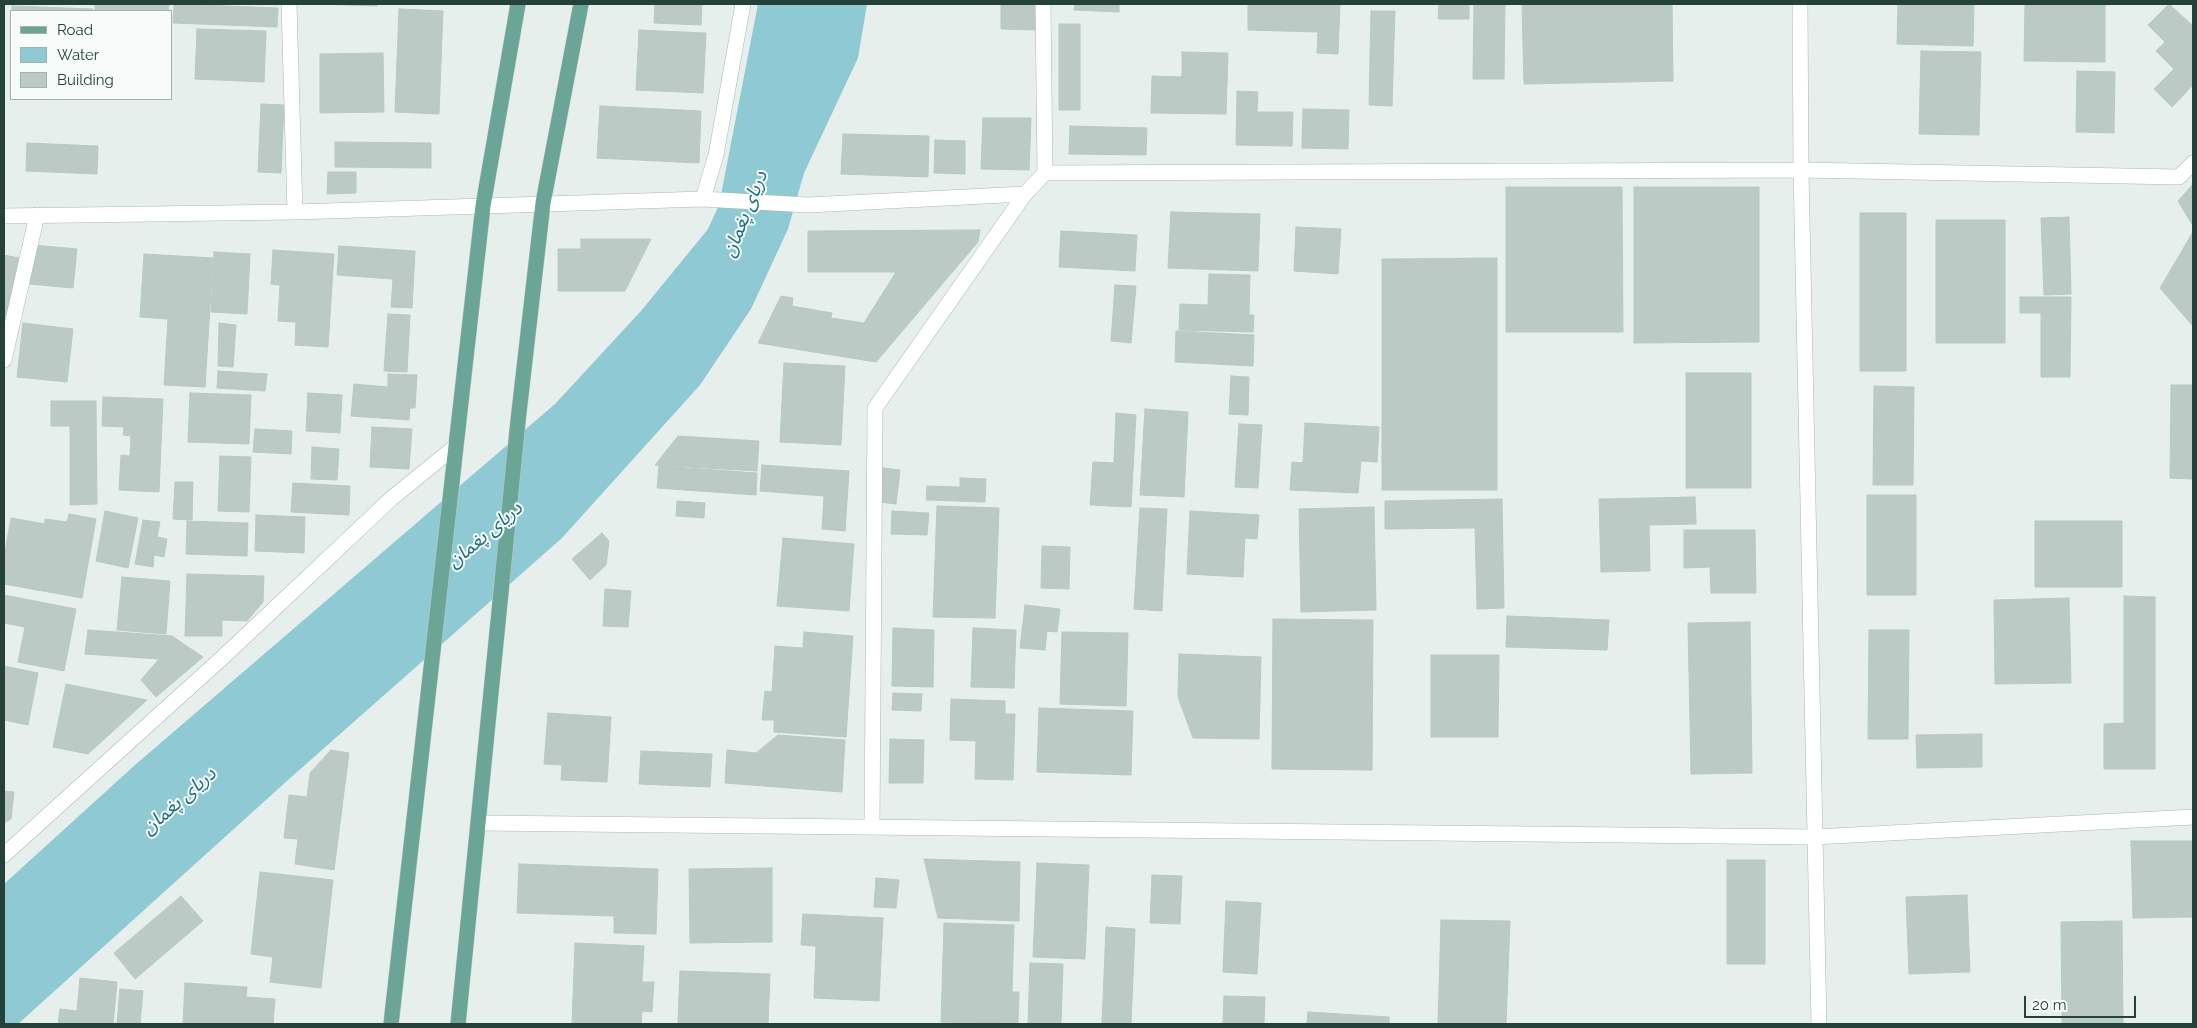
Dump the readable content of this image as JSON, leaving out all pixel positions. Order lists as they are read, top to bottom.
{
  "water": ["دریای پغمان"],
  "legend": ["Road", "Water", "Building"],
  "scale_bar": "20 m"
}
